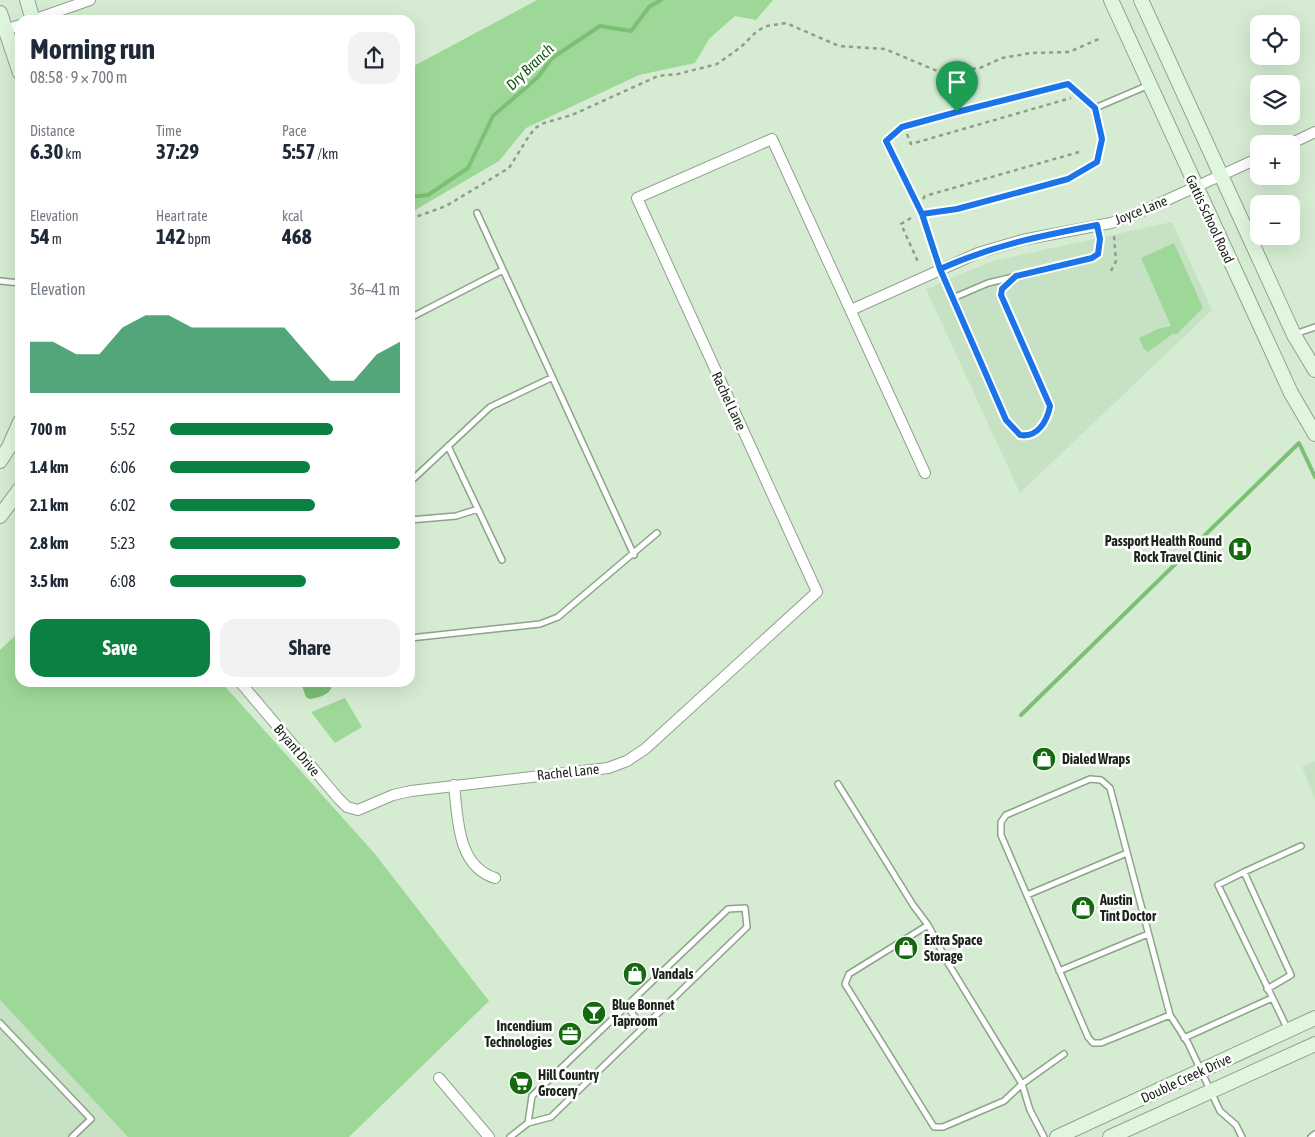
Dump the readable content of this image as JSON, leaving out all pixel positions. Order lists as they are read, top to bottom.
{
  "streets": {
    "main road": ["Gattis School Road", "Double Creek Drive"],
    "street": ["Joyce Lane", "Rachel Lane", "Bryant Drive"]
  },
  "crossings": [
    ["Joyce Lane", "Gattis School Road"],
    ["Joyce Lane", "Rachel Lane"],
    ["Rachel Lane", "Bryant Drive"]
  ],
  "water": ["Dry Branch"],
  "places": {
    "hospital": ["Passport Health Round Rock Travel Clinic"],
    "shop": [
      "Dialed Wraps",
      "Austin Tint Doctor",
      "Extra Space Storage",
      "Vandals"
    ],
    "bar": ["Blue Bonnet Taproom"],
    "office": ["Incendium Technologies"],
    "supermarket": ["Hill Country Grocery"]
  },
  "page": {
    "map_buttons": ["+", "−"],
    "heading": ["Morning run", "08:58 · 9 × 700 m"],
    "stats": [
      ["Distance", "6.30 km"],
      ["Time", "37:29"],
      ["Pace", "5:57 /km"],
      ["Elevation", "54 m"],
      ["Heart rate", "142 bpm"],
      ["kcal", "468"]
    ],
    "chart": ["Elevation", "36–41 m"],
    "list": [
      {
        "name": "700 m",
        "note": "5:52"
      },
      {
        "name": "1.4 km",
        "note": "6:06"
      },
      {
        "name": "2.1 km",
        "note": "6:02"
      },
      {
        "name": "2.8 km",
        "note": "5:23"
      },
      {
        "name": "3.5 km",
        "note": "6:08"
      }
    ],
    "buttons": ["Save", "Share"]
  }
}
